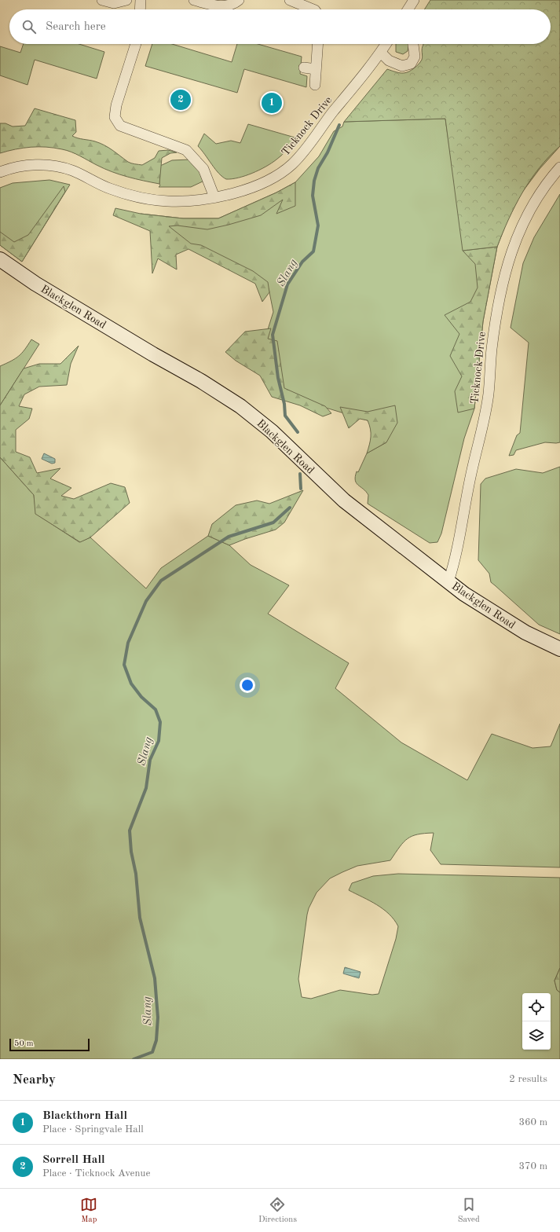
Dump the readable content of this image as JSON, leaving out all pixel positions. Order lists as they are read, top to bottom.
{
  "streets": {
    "street": ["Ticknock Drive", "Blackglen Road"]
  },
  "crossings": [
    ["Ticknock Drive", "Blackglen Road"]
  ],
  "water": ["Slang"],
  "scale_bar": "50 m",
  "page": {
    "search": "Search here",
    "pins": ["2", "1"],
    "scale": "50 m",
    "heading": ["Nearby", "2 results"],
    "list": [
      {
        "mark": "1",
        "name": "Blackthorn Hall",
        "note": "Place · Springvale Hall",
        "value": "360 m"
      },
      {
        "mark": "2",
        "name": "Sorrell Hall",
        "note": "Place · Ticknock Avenue",
        "value": "370 m"
      }
    ],
    "nav": ["Map", "Directions", "Saved"]
  }
}
